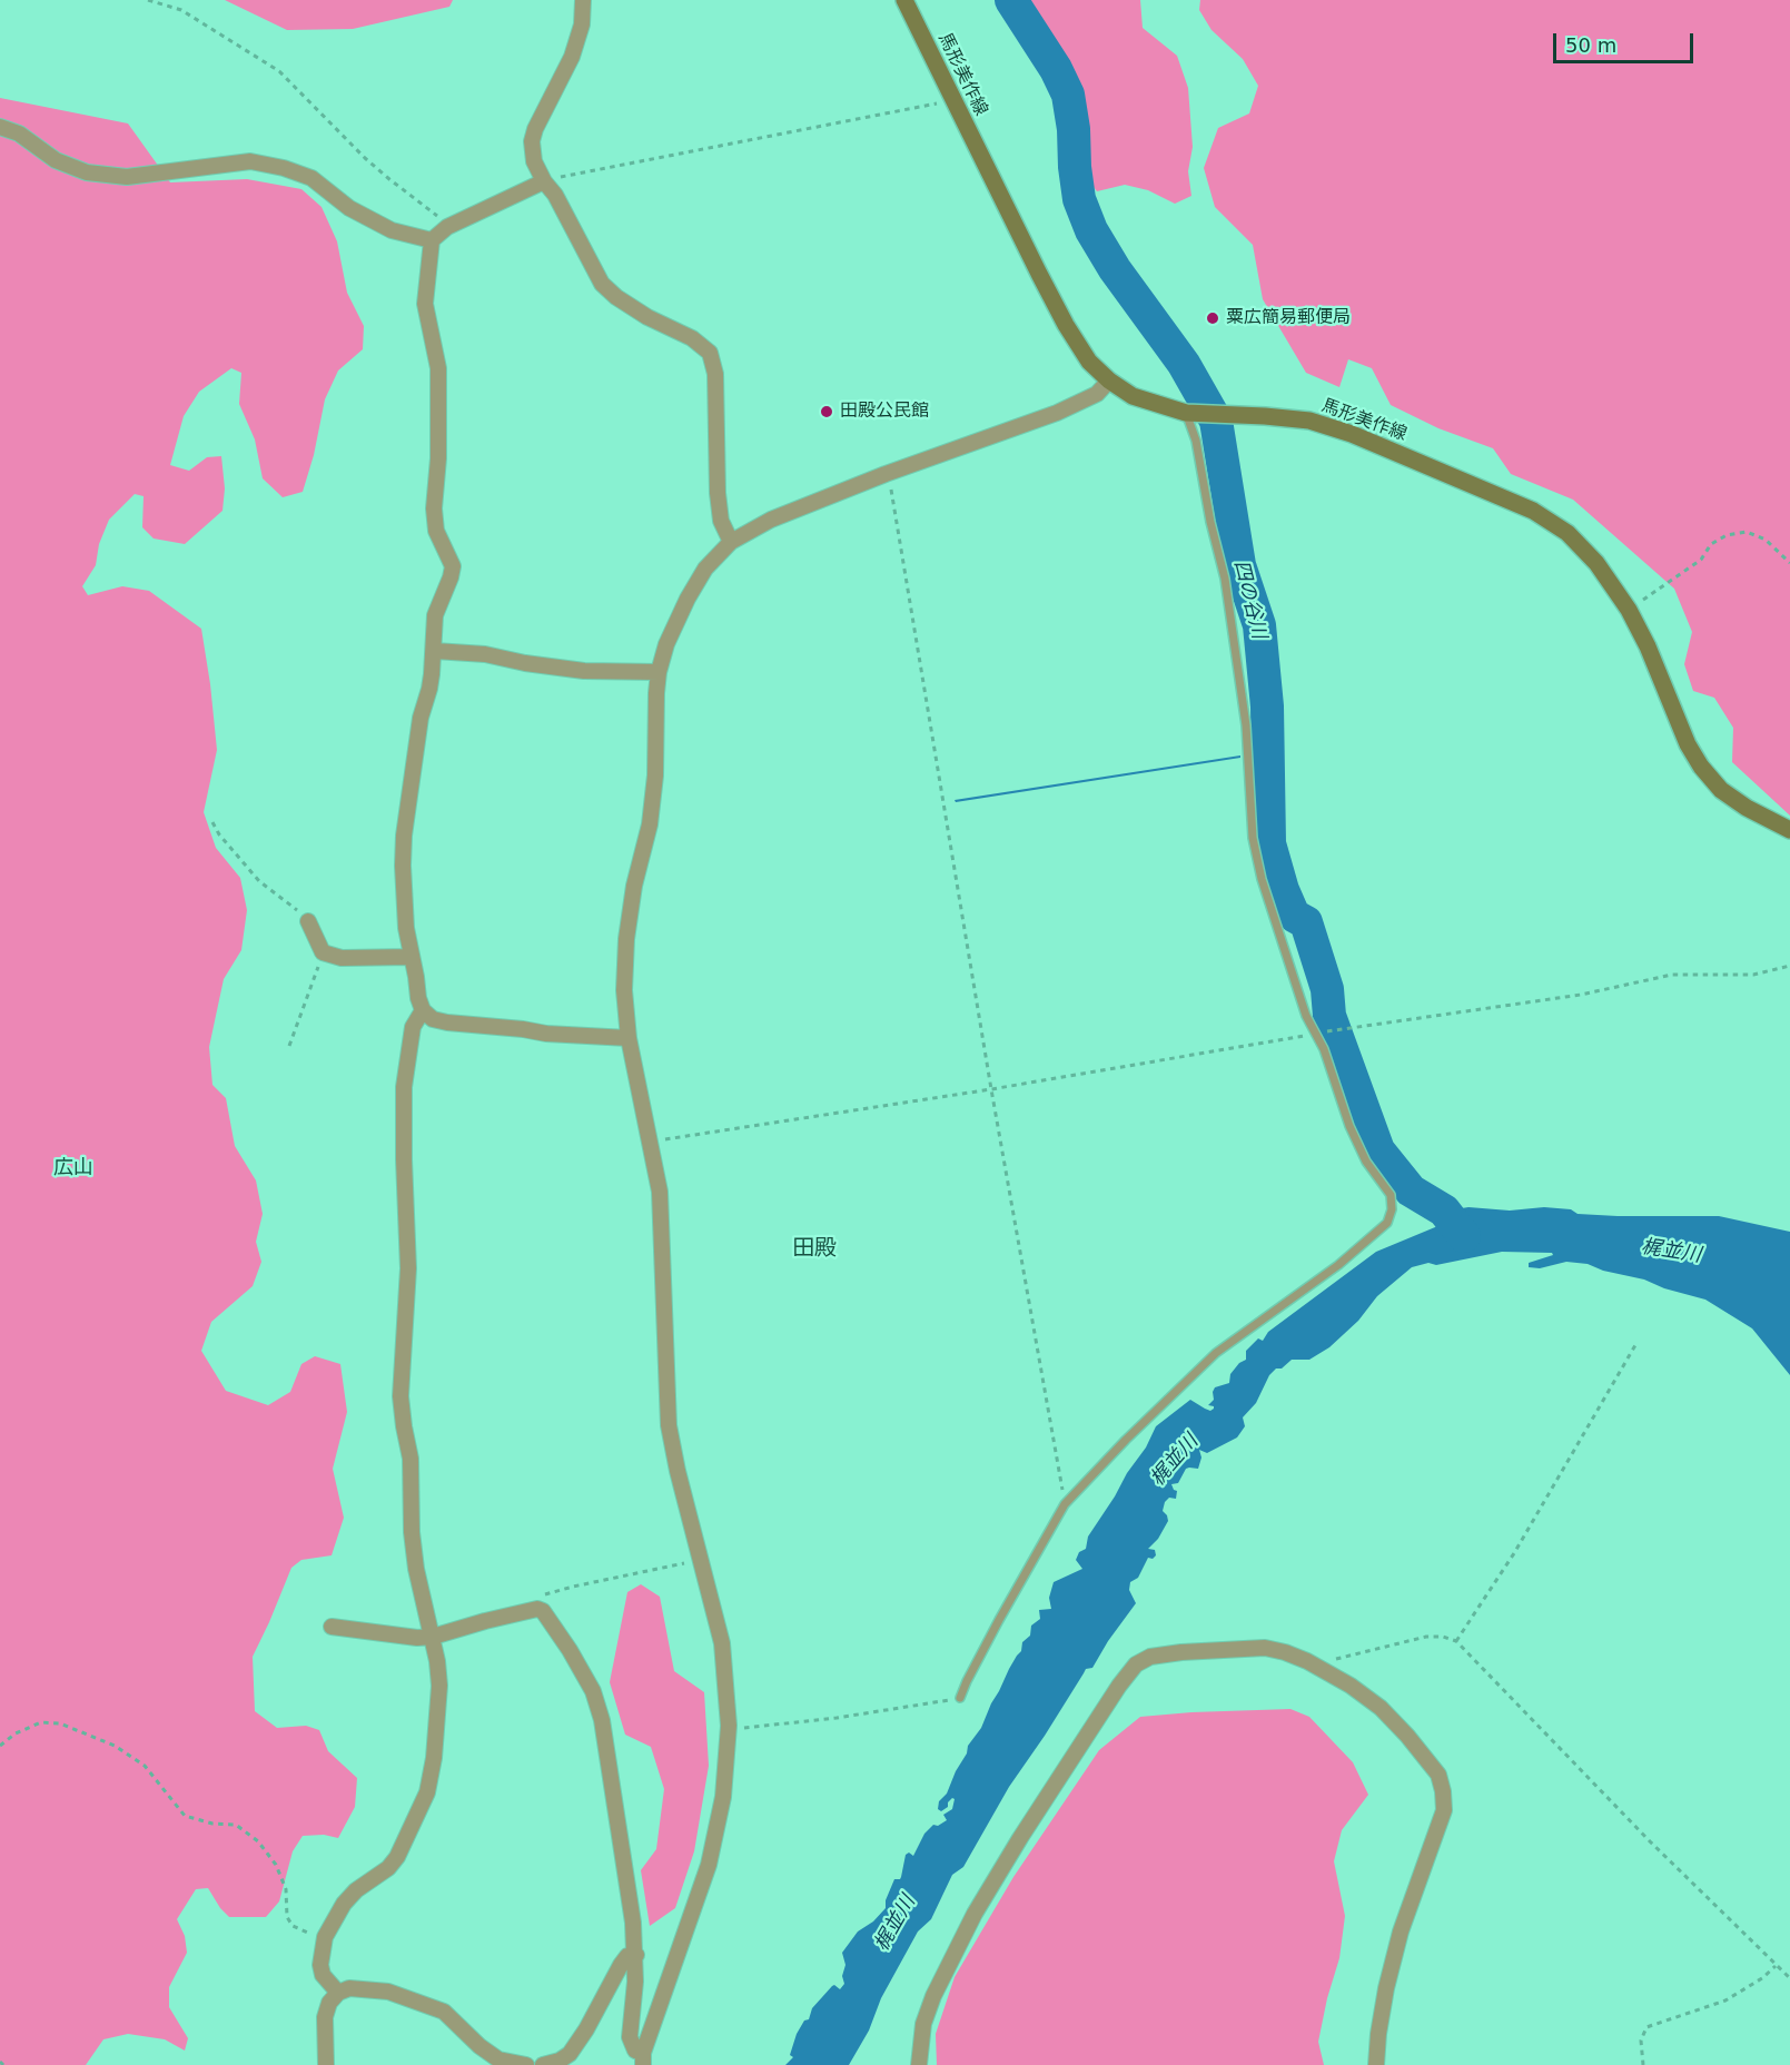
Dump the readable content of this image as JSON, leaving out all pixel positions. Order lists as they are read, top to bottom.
{
  "streets": {
    "main road": ["馬形美作線"]
  },
  "districts": ["広山", "田殿"],
  "water": ["四の谷川", "梶並川"],
  "places": ["粟広簡易郵便局", "田殿公民館"],
  "scale_bar": "50 m"
}
